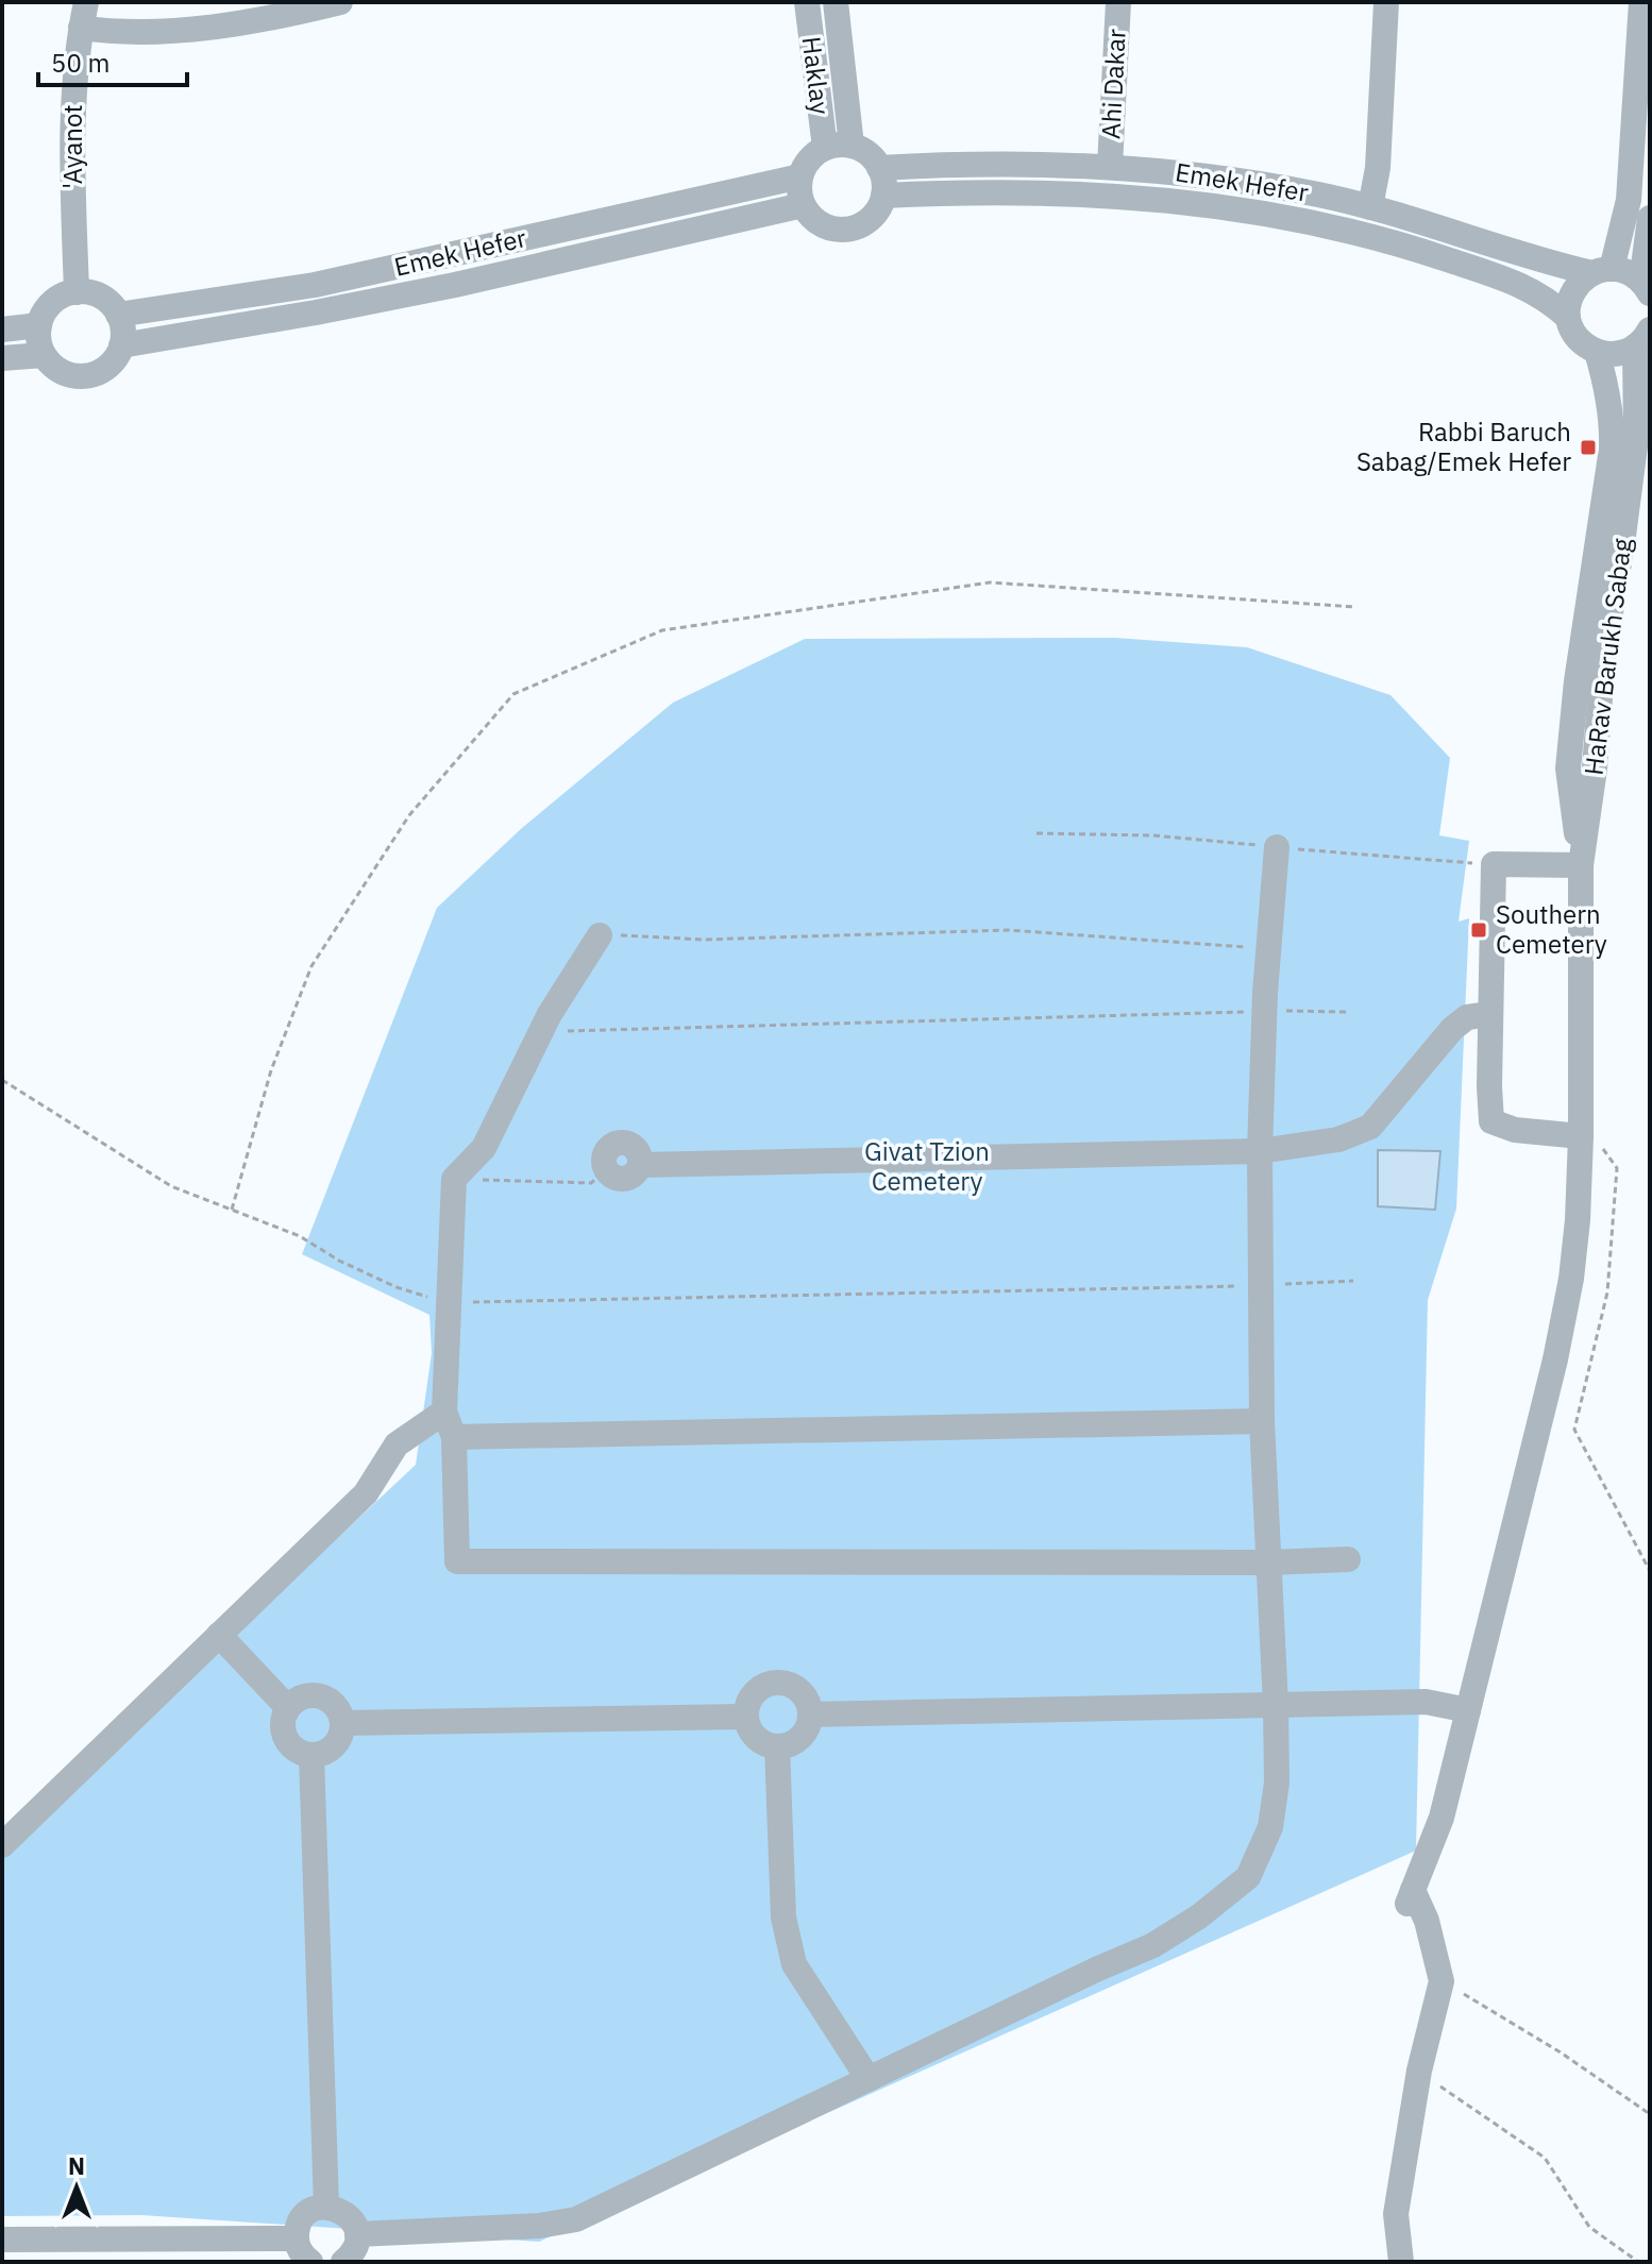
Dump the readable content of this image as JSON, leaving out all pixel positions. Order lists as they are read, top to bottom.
{
  "streets": {
    "street": [
      "Haklay",
      "Ahi Dakar",
      "'Ayanot",
      "Emek Hefer",
      "HaRav Barukh Sabag"
    ]
  },
  "crossings": [
    ["Haklay", "Emek Hefer"],
    ["Ahi Dakar", "Emek Hefer"],
    ["'Ayanot", "Emek Hefer"],
    ["Emek Hefer", "HaRav Barukh Sabag"]
  ],
  "parks": ["Givat Tzion Cemetery"],
  "places": {
    "transit": ["Rabbi Baruch Sabag/Emek Hefer", "Southern Cemetery"]
  },
  "scale_bar": "50 m",
  "north": "top"
}
